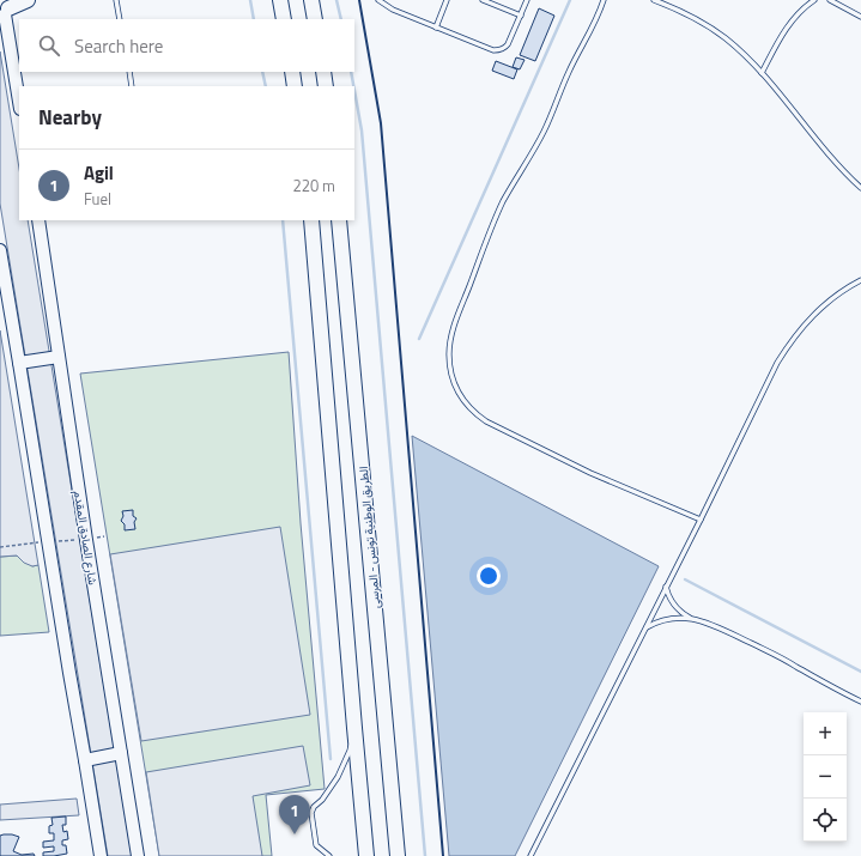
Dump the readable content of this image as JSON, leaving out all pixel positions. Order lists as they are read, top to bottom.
{
  "streets": {
    "highway": ["الطريق الوطنية تونس - المرسى"],
    "main road": ["شارع الصادق المقدم"]
  },
  "page": {
    "search": "Search here",
    "heading": "Nearby",
    "list": [
      {
        "mark": "1",
        "name": "Agil",
        "note": "Fuel",
        "value": "220 m"
      }
    ],
    "map_buttons": ["+", "−"],
    "pins": "1"
  }
}
